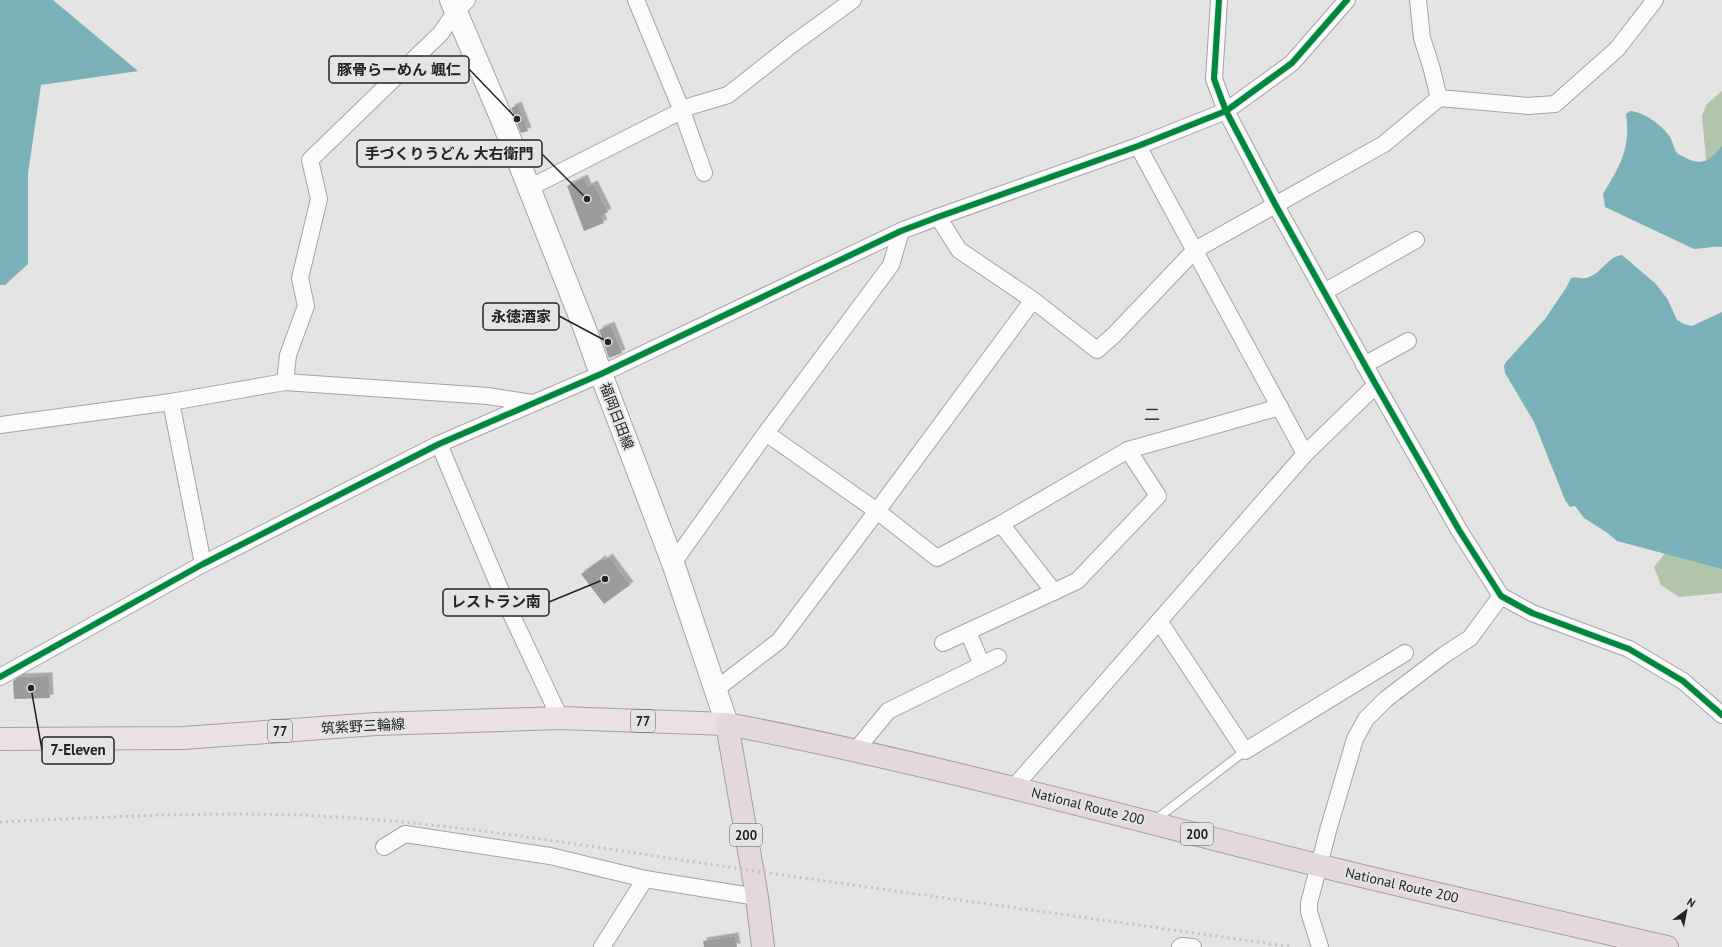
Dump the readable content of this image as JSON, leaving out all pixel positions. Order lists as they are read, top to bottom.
{
  "streets": {
    "highway": ["National Route 200", "200"],
    "main road": ["福岡日田線", "77", "筑紫野三輪線"]
  },
  "crossings": [
    ["福岡日田線", "筑紫野三輪線"],
    ["福岡日田線", "National Route 200"],
    ["福岡日田線", "200"],
    ["筑紫野三輪線", "National Route 200"],
    ["筑紫野三輪線", "200"],
    ["National Route 200", "200"]
  ],
  "districts": ["二"],
  "places": [
    "豚骨らーめん 颯仁",
    "手づくりうどん 大右衛門",
    "永徳酒家",
    "レストラン南",
    "7-Eleven"
  ],
  "north": "top right"
}
